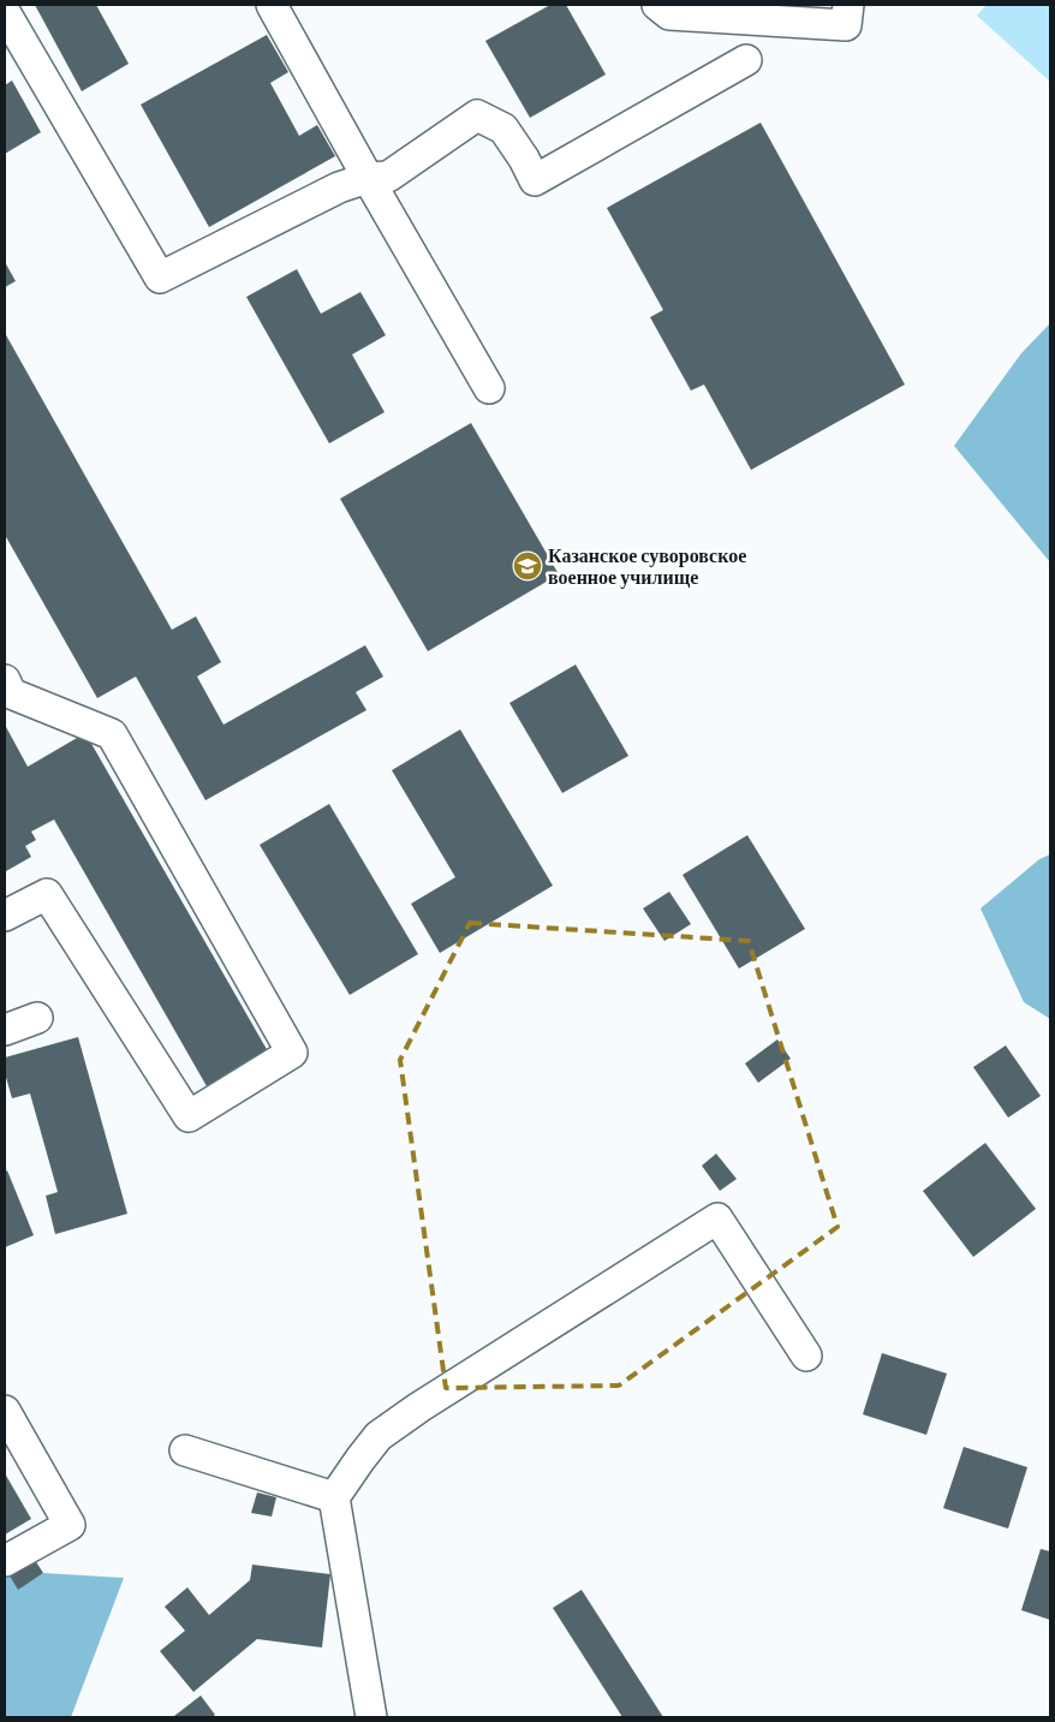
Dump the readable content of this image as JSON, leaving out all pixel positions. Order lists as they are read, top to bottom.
{
  "places": {
    "school or university": ["Казанское суворовское военное училище"]
  }
}
